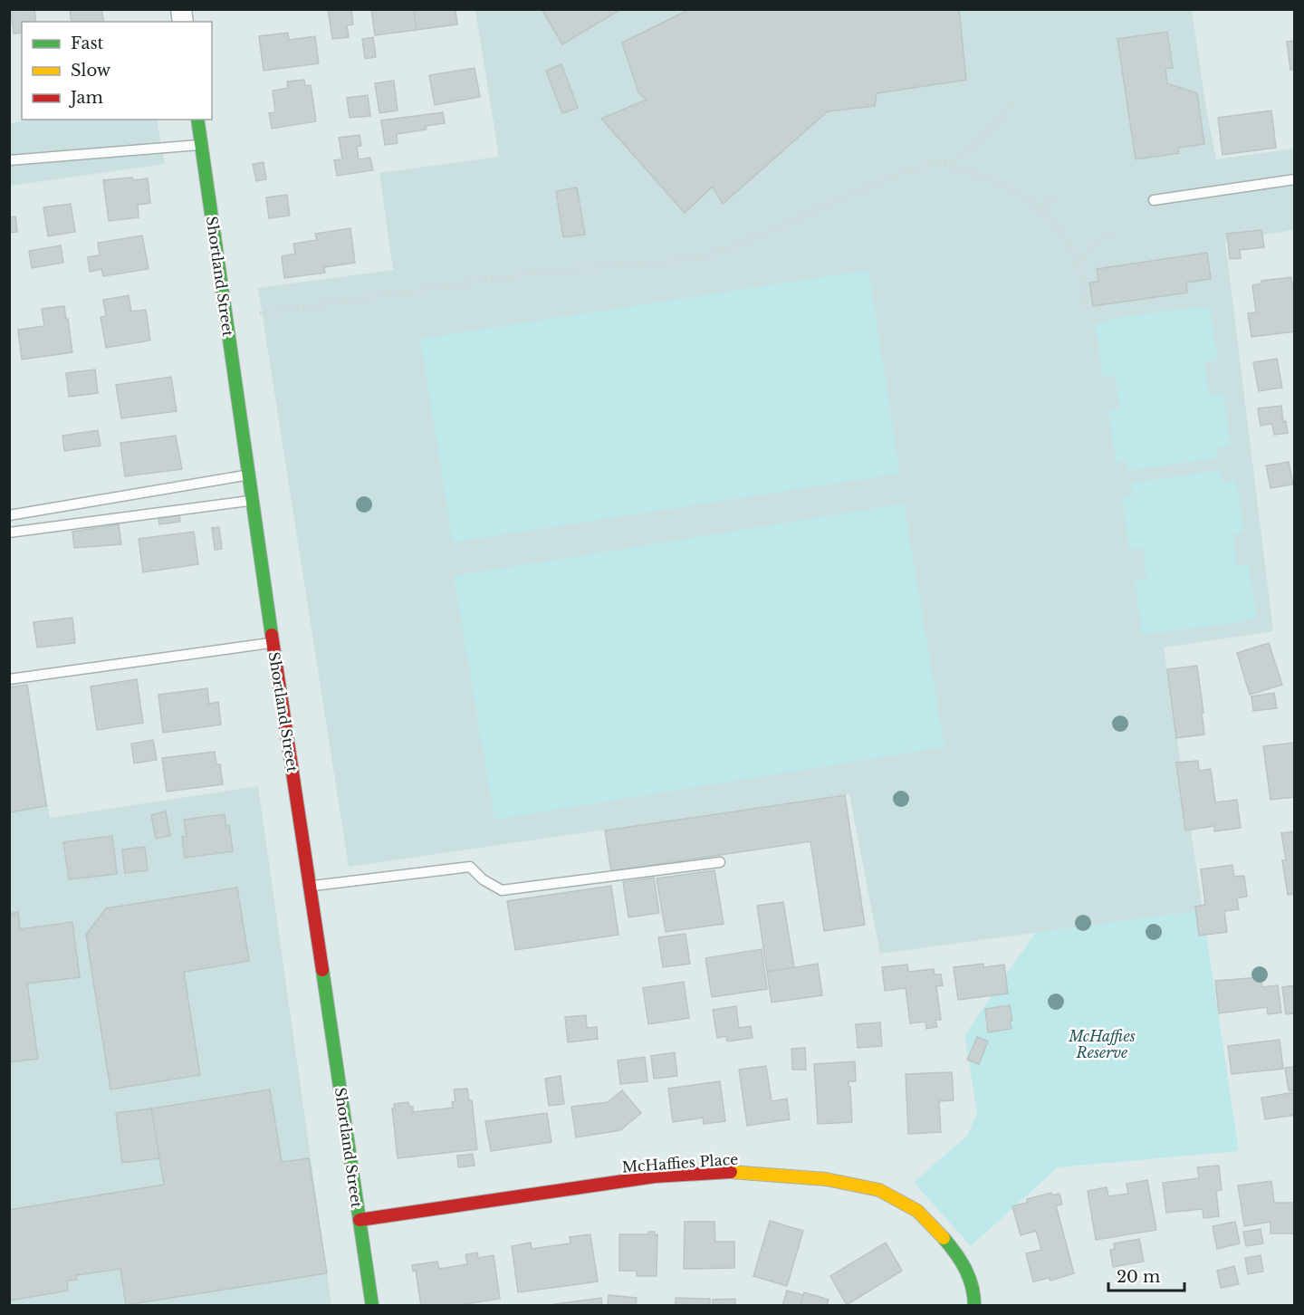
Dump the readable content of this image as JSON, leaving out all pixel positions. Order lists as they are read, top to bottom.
{
  "streets": {
    "street": ["Shortland Street", "McHaffies Place"]
  },
  "crossings": [
    ["Shortland Street", "McHaffies Place"]
  ],
  "parks": ["McHaffies Reserve"],
  "legend": ["Fast", "Slow", "Jam"],
  "scale_bar": "20 m"
}
